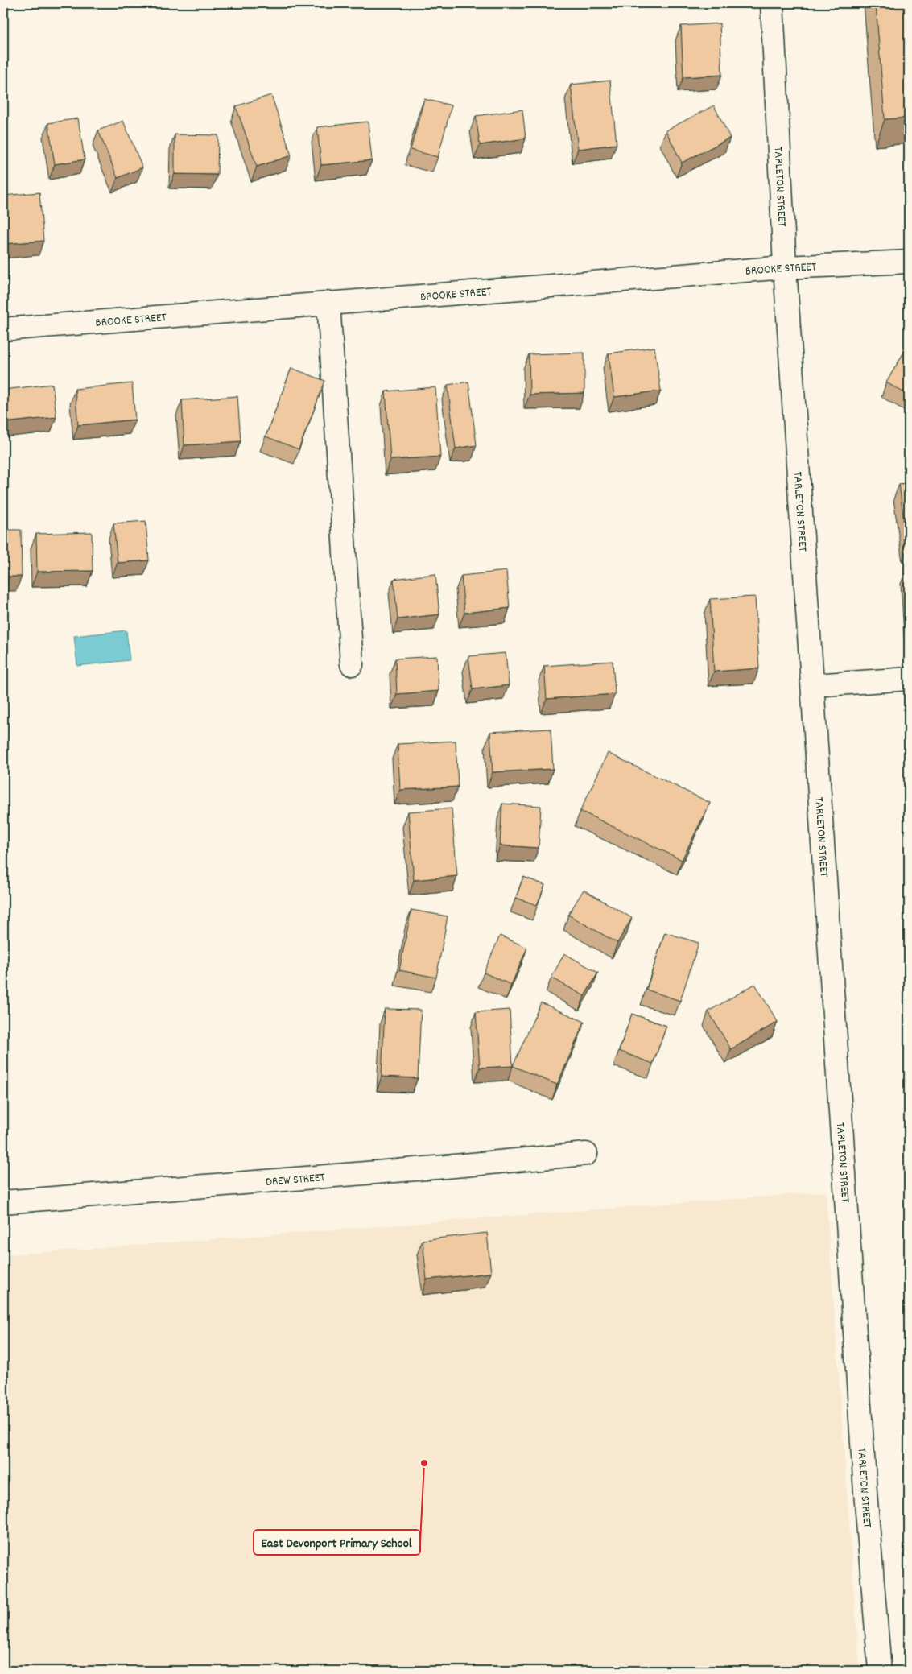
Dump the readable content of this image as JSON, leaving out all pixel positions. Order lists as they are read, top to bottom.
{
  "streets": {
    "street": ["TARLETON STREET", "BROOKE STREET", "DREW STREET"]
  },
  "crossings": [
    ["TARLETON STREET", "BROOKE STREET"]
  ],
  "places": ["East Devonport Primary School"]
}
